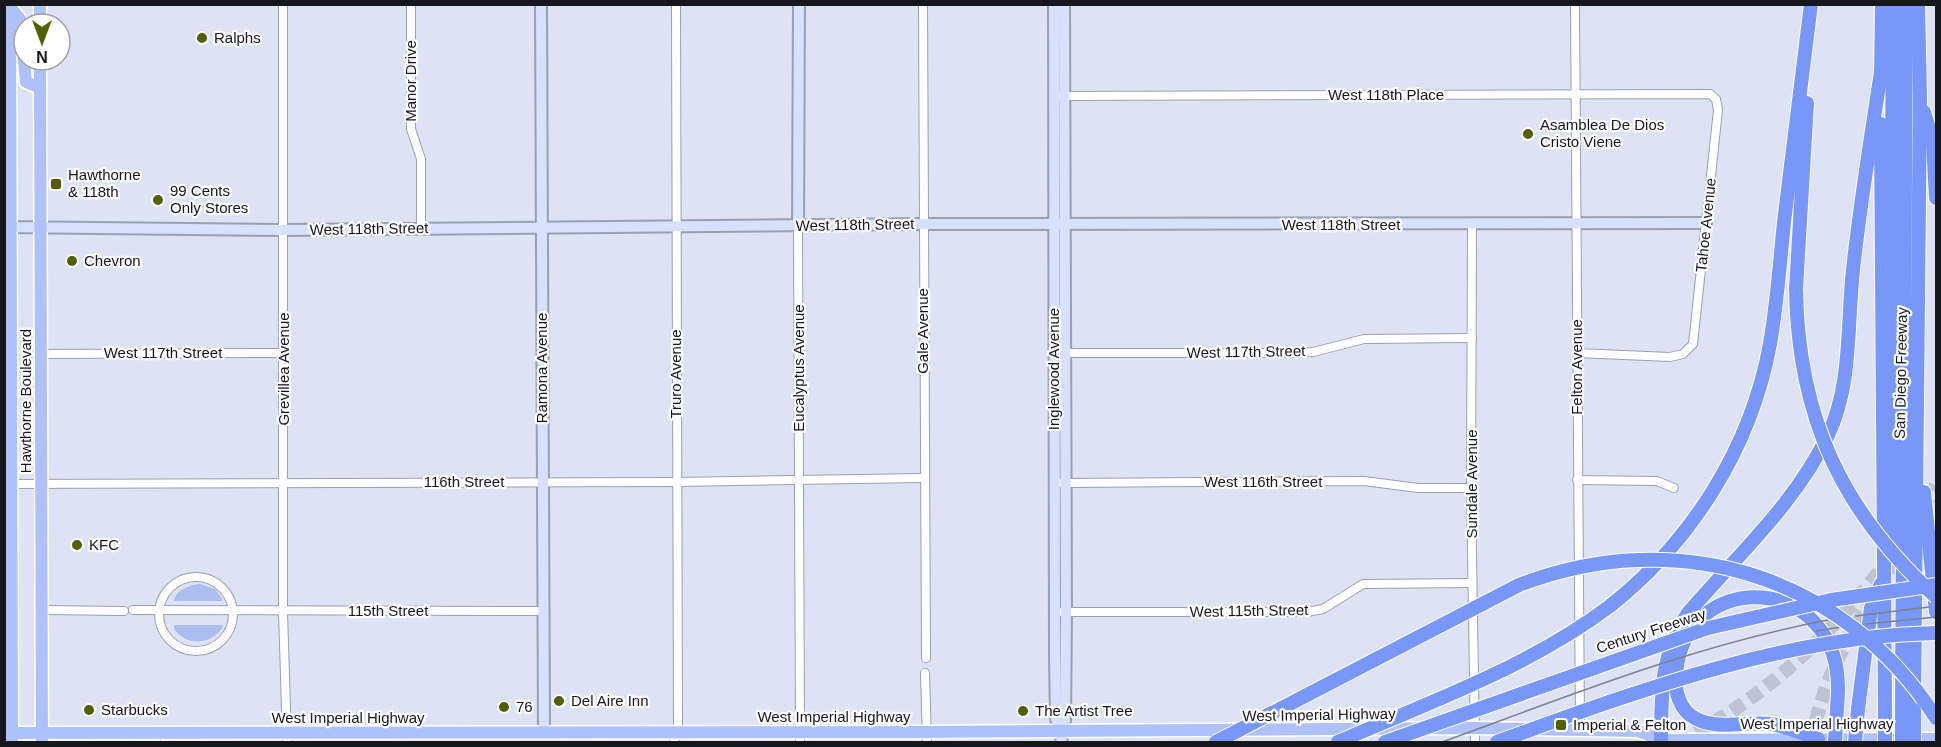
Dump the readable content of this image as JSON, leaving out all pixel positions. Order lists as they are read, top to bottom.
{
  "streets": {
    "highway": ["San Diego Freeway", "Century Freeway"],
    "main road": ["Hawthorne Boulevard", "West Imperial Highway"],
    "street": [
      "Manor Drive",
      "West 118th Place",
      "West 118th Street",
      "Tahoe Avenue",
      "Gale Avenue",
      "West 117th Street",
      "Felton Avenue",
      "Ramona Avenue",
      "Eucalyptus Avenue",
      "Grevillea Avenue",
      "Inglewood Avenue",
      "Truro Avenue",
      "116th Street",
      "West 116th Street",
      "Sundale Avenue",
      "115th Street",
      "West 115th Street"
    ]
  },
  "crossings": [
    ["Manor Drive", "West 118th Street"],
    ["West 118th Place", "Tahoe Avenue"],
    ["West 118th Place", "Felton Avenue"],
    ["West 118th Place", "Inglewood Avenue"],
    ["West 118th Street", "Tahoe Avenue"],
    ["West 118th Street", "Gale Avenue"],
    ["West 118th Street", "Felton Avenue"],
    ["West 118th Street", "Ramona Avenue"],
    ["West 118th Street", "Eucalyptus Avenue"],
    ["West 118th Street", "Grevillea Avenue"],
    ["West 118th Street", "Inglewood Avenue"],
    ["West 118th Street", "Truro Avenue"],
    ["West 118th Street", "Hawthorne Boulevard"],
    ["West 118th Street", "Sundale Avenue"],
    ["Tahoe Avenue", "Felton Avenue"],
    ["Gale Avenue", "116th Street"],
    ["West 117th Street", "Grevillea Avenue"],
    ["West 117th Street", "Inglewood Avenue"],
    ["West 117th Street", "Hawthorne Boulevard"],
    ["West 117th Street", "Sundale Avenue"],
    ["Felton Avenue", "West Imperial Highway"],
    ["Ramona Avenue", "116th Street"],
    ["Ramona Avenue", "115th Street"],
    ["Ramona Avenue", "West Imperial Highway"],
    ["Eucalyptus Avenue", "116th Street"],
    ["Eucalyptus Avenue", "West Imperial Highway"],
    ["Grevillea Avenue", "116th Street"],
    ["Grevillea Avenue", "115th Street"],
    ["Grevillea Avenue", "West Imperial Highway"],
    ["Inglewood Avenue", "West 116th Street"],
    ["Inglewood Avenue", "West 115th Street"],
    ["Inglewood Avenue", "West Imperial Highway"],
    ["Truro Avenue", "116th Street"],
    ["Truro Avenue", "West Imperial Highway"],
    ["Hawthorne Boulevard", "116th Street"],
    ["Hawthorne Boulevard", "West Imperial Highway"],
    ["West 116th Street", "Sundale Avenue"],
    ["Sundale Avenue", "West 115th Street"],
    ["Sundale Avenue", "West Imperial Highway"]
  ],
  "places": {
    "other": [
      "Ralphs",
      "Asamblea De Dios Cristo Viene",
      "99 Cents Only Stores",
      "Chevron",
      "KFC",
      "Del Aire Inn",
      "76",
      "Starbucks",
      "The Artist Tree"
    ],
    "transit": ["Hawthorne & 118th", "Imperial & Felton"]
  },
  "north": "bottom"
}
